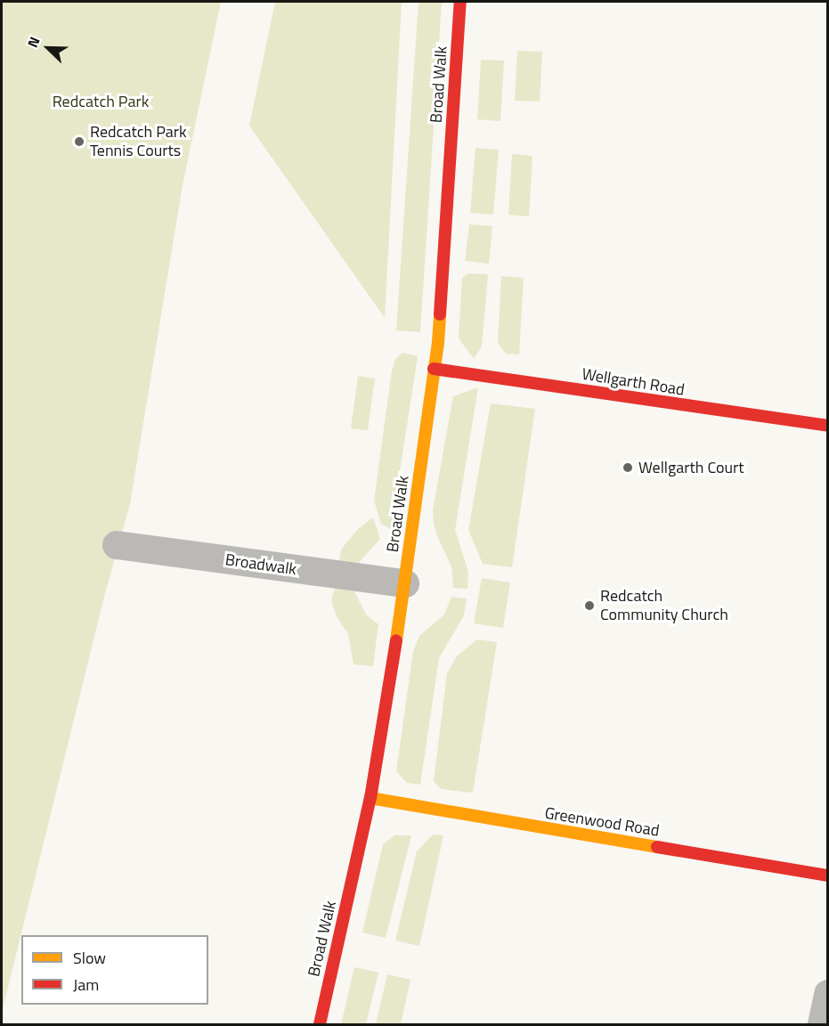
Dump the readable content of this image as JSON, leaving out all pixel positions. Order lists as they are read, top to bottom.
{
  "streets": {
    "street": [
      "Broad Walk",
      "Wellgarth Road",
      "Broadwalk",
      "Greenwood Road"
    ]
  },
  "crossings": [
    ["Broad Walk", "Wellgarth Road"],
    ["Broad Walk", "Broadwalk"],
    ["Broad Walk", "Greenwood Road"]
  ],
  "parks": ["Redcatch Park"],
  "places": ["Redcatch Park Tennis Courts", "Wellgarth Court", "Redcatch Community Church"],
  "legend": ["Slow", "Jam"],
  "north": "top left"
}
